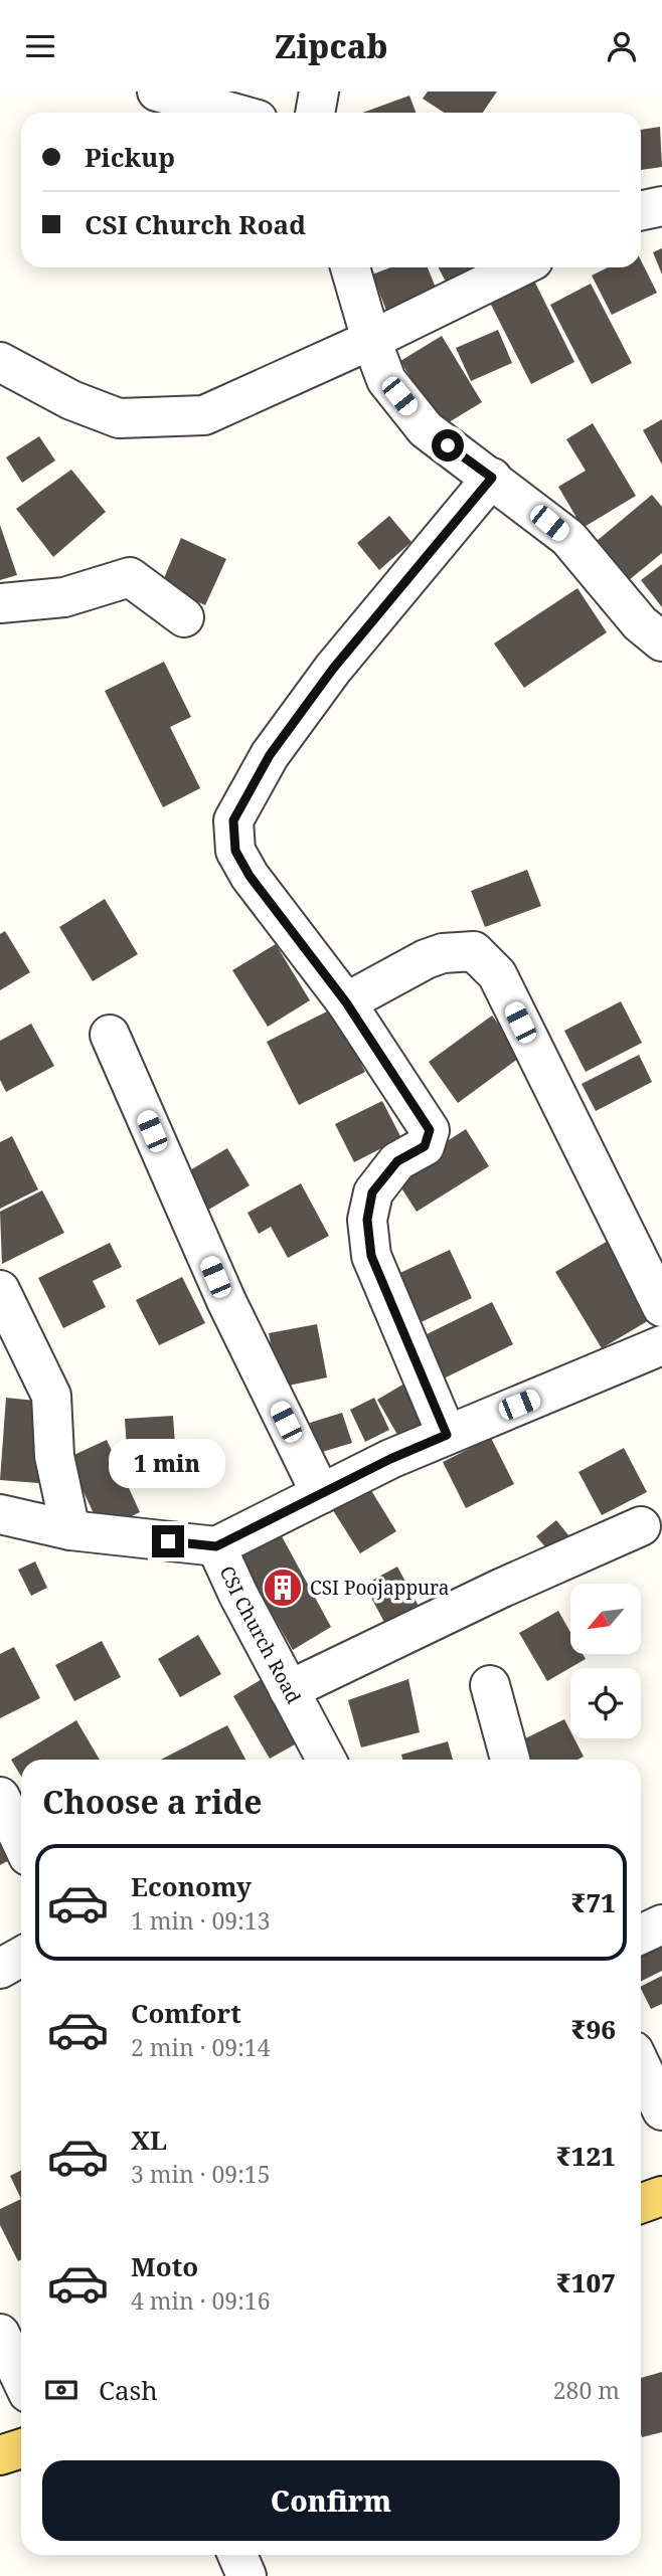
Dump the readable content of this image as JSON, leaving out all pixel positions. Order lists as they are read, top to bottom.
{
  "streets": {
    "street": ["CSI Church Road"]
  },
  "places": {
    "building": ["CSI Poojappura"]
  },
  "north": "bottom left",
  "page": {
    "header": "Zipcab",
    "banner": ["Pickup", "CSI Church Road"],
    "bubble": "1 min",
    "heading": "Choose a ride",
    "list": [
      {
        "name": "Economy",
        "note": "1 min · 09:13",
        "value": "₹71"
      },
      {
        "name": "Comfort",
        "note": "2 min · 09:14",
        "value": "₹96"
      },
      {
        "name": "XL",
        "note": "3 min · 09:15",
        "value": "₹121"
      },
      {
        "name": "Moto",
        "note": "4 min · 09:16",
        "value": "₹107"
      }
    ],
    "pay": ["Cash", "280 m"],
    "buttons": "Confirm"
  }
}
